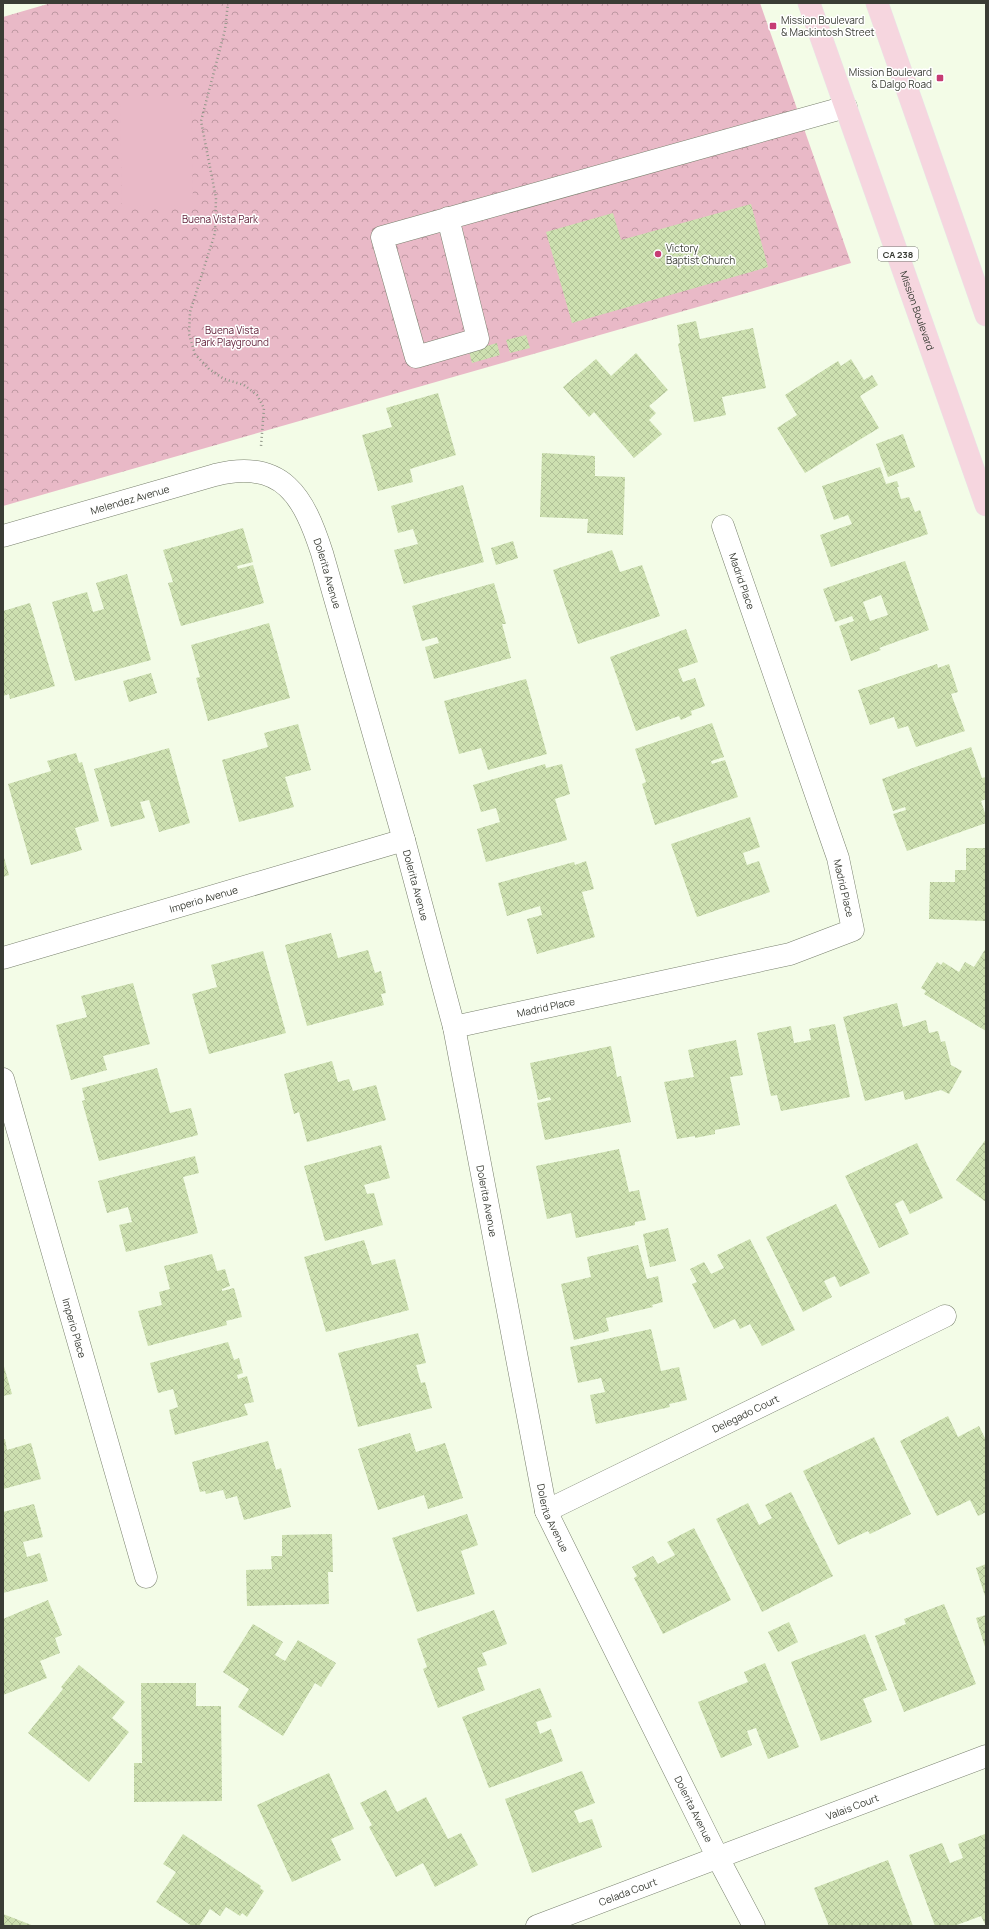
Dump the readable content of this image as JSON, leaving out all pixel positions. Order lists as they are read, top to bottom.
{
  "streets": {
    "main road": ["CA 238", "Mission Boulevard"],
    "street": [
      "Melendez Avenue",
      "Dolerita Avenue",
      "Madrid Place",
      "Imperio Avenue",
      "Imperio Place",
      "Delegado Court",
      "Valais Court",
      "Celada Court"
    ]
  },
  "crossings": [
    ["Melendez Avenue", "Dolerita Avenue"],
    ["Dolerita Avenue", "Madrid Place"],
    ["Dolerita Avenue", "Imperio Avenue"],
    ["Dolerita Avenue", "Delegado Court"],
    ["Dolerita Avenue", "Valais Court"],
    ["Dolerita Avenue", "Celada Court"],
    ["Valais Court", "Celada Court"]
  ],
  "parks": ["Buena Vista Park", "Buena Vista Park Playground"],
  "places": {
    "transit": ["Mission Boulevard & Mackintosh Street", "Mission Boulevard & Dalgo Road"],
    "other": ["Victory Baptist Church"]
  }
}
